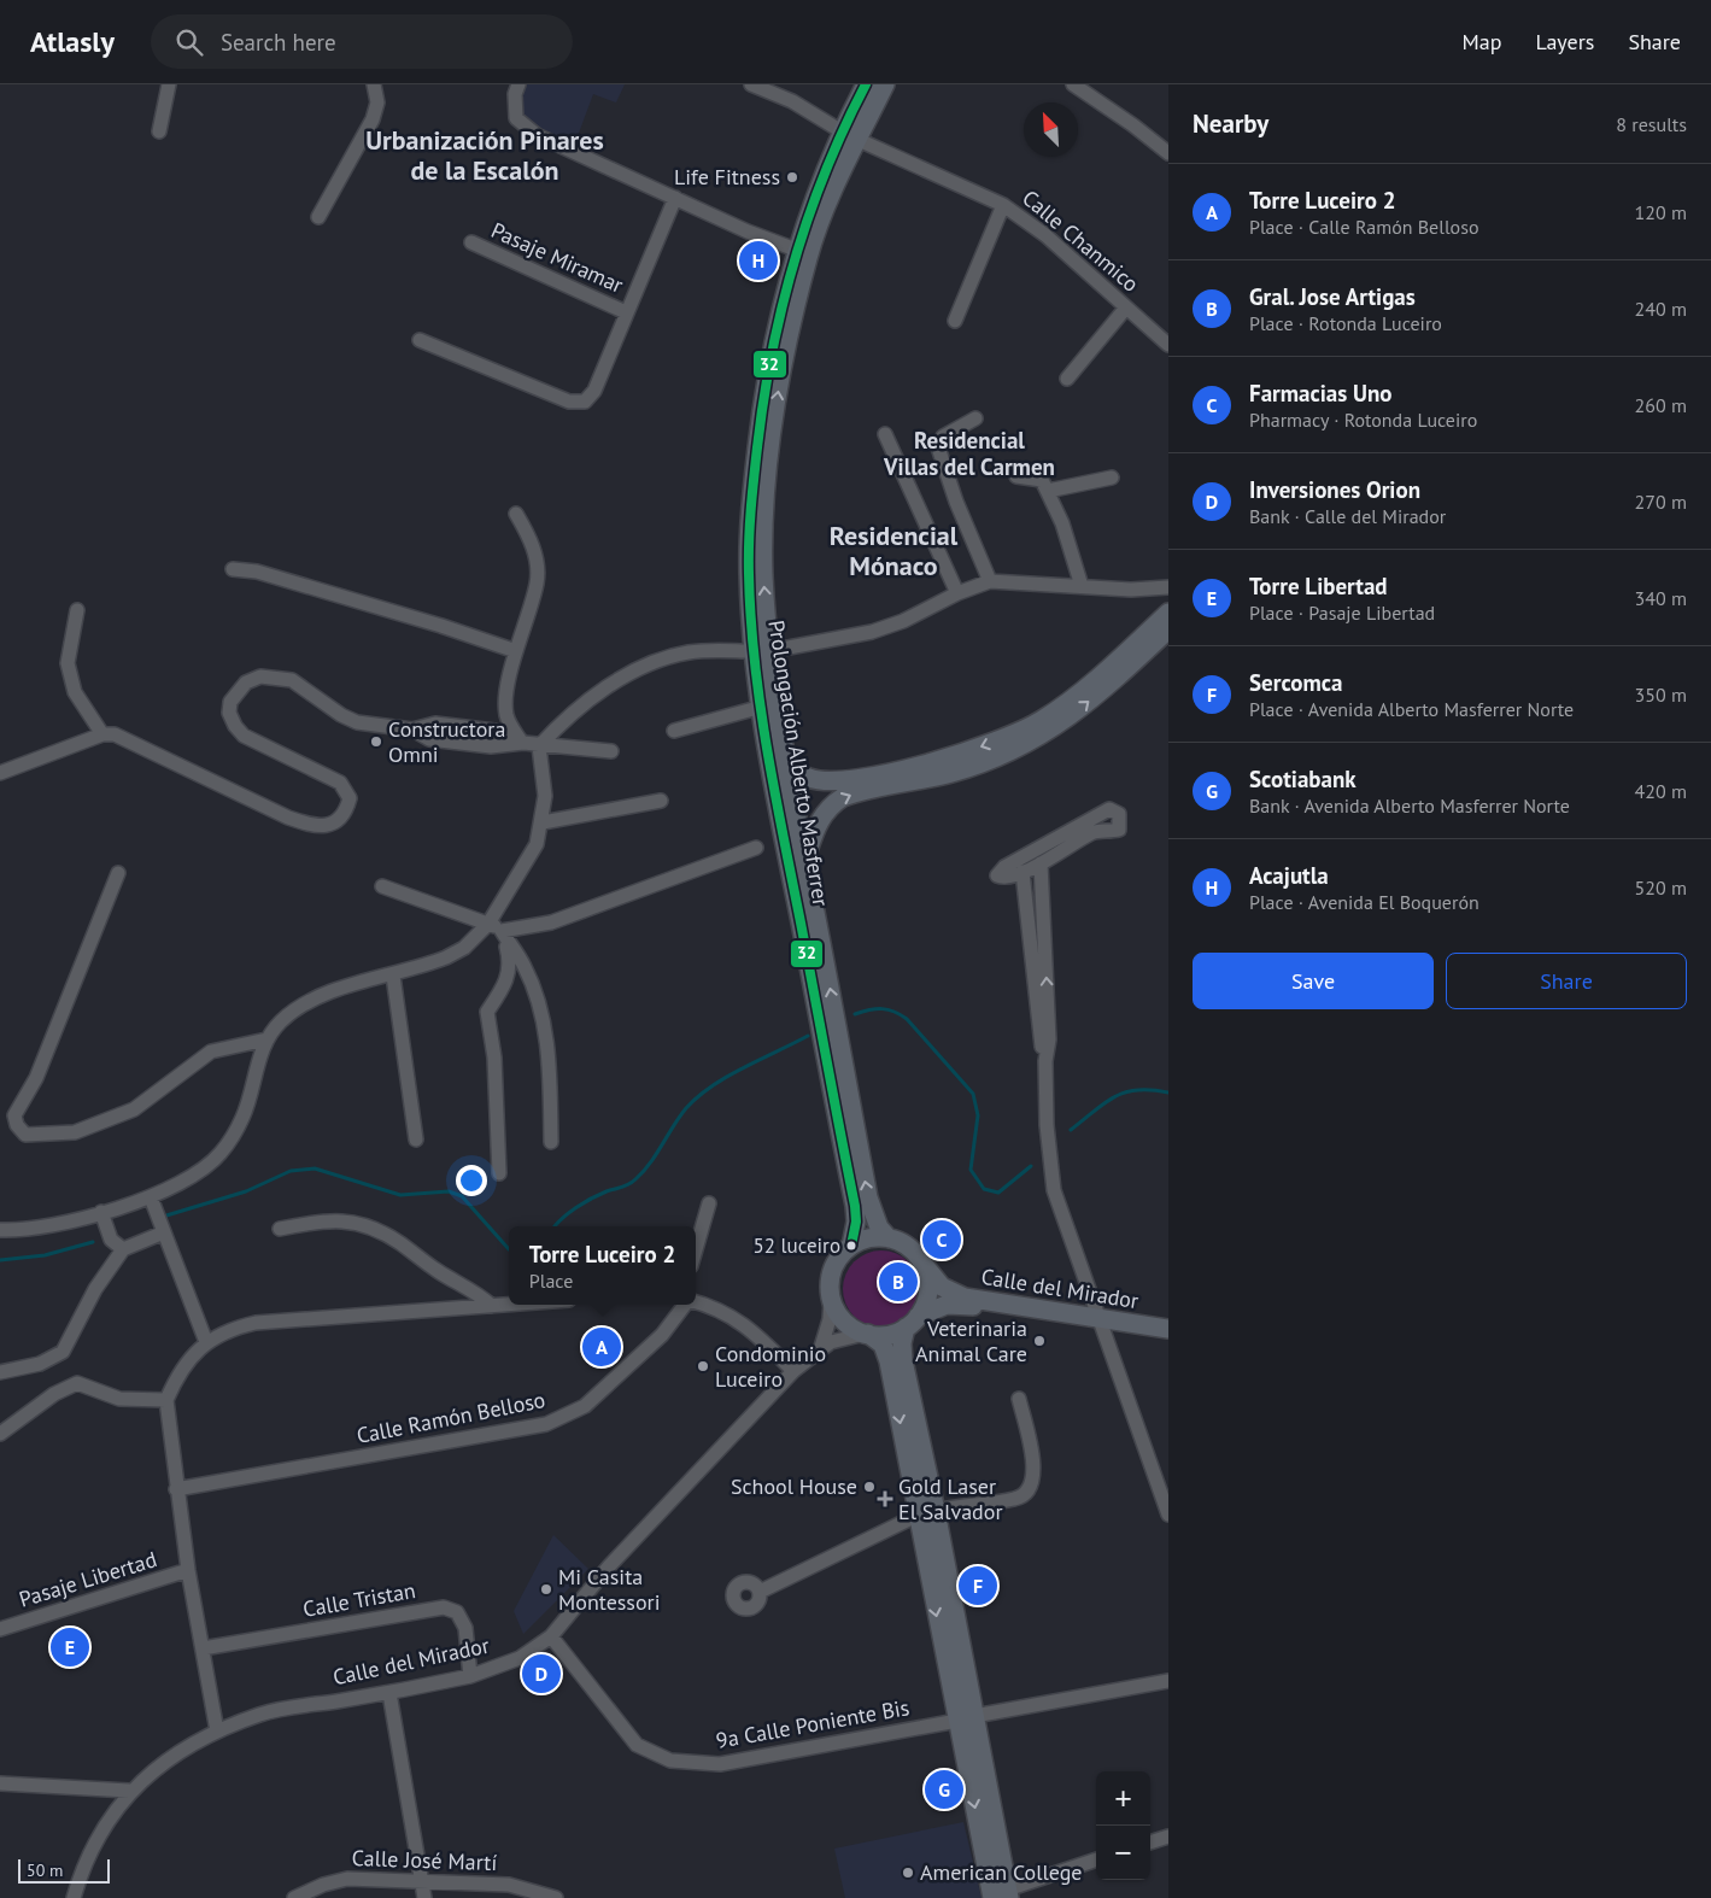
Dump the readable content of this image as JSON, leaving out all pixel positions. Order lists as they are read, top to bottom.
{
  "streets": {
    "main road": ["Prolongación Alberto Masferrer", "Calle del Mirador"],
    "street": [
      "Calle Chanmico",
      "Pasaje Miramar",
      "Calle Ramón Belloso",
      "Pasaje Libertad",
      "Calle Tristan",
      "9a Calle Poniente Bis",
      "Calle José Martí"
    ]
  },
  "crossings": [
    ["Calle Chanmico", "Prolongación Alberto Masferrer"],
    ["Prolongación Alberto Masferrer", "Calle del Mirador"],
    ["Calle del Mirador", "Calle Tristan"],
    ["Calle del Mirador", "9a Calle Poniente Bis"]
  ],
  "districts": ["Urbanización Pinares de la Escalón", "Residencial Villas del Carmen", "Residencial Mónaco"],
  "places": {
    "other": [
      "Life Fitness",
      "Constructora Omni",
      "52 luceiro",
      "Veterinaria Animal Care",
      "Condominio Luceiro",
      "School House",
      "Mi Casita Montessori",
      "American College"
    ],
    "health": ["Gold Laser El Salvador"]
  },
  "lines": ["transit line 32"],
  "scale_bar": "50 m",
  "north": "top left",
  "page": {
    "header": "Atlasly",
    "search": "Search here",
    "nav": ["Map", "Layers", "Share"],
    "heading": ["Nearby", "8 results"],
    "list": [
      {
        "mark": "A",
        "name": "Torre Luceiro 2",
        "note": "Place · Calle Ramón Belloso",
        "value": "120 m"
      },
      {
        "mark": "B",
        "name": "Gral. Jose Artigas",
        "note": "Place · Rotonda Luceiro",
        "value": "240 m"
      },
      {
        "mark": "C",
        "name": "Farmacias Uno",
        "note": "Pharmacy · Rotonda Luceiro",
        "value": "260 m"
      },
      {
        "mark": "D",
        "name": "Inversiones Orion",
        "note": "Bank · Calle del Mirador",
        "value": "270 m"
      },
      {
        "mark": "E",
        "name": "Torre Libertad",
        "note": "Place · Pasaje Libertad",
        "value": "340 m"
      },
      {
        "mark": "F",
        "name": "Sercomca",
        "note": "Place · Avenida Alberto Masferrer Norte",
        "value": "350 m"
      },
      {
        "mark": "G",
        "name": "Scotiabank",
        "note": "Bank · Avenida Alberto Masferrer Norte",
        "value": "420 m"
      },
      {
        "mark": "H",
        "name": "Acajutla",
        "note": "Place · Avenida El Boquerón",
        "value": "520 m"
      }
    ],
    "pins": [
      "H",
      "C",
      "B",
      "A",
      "F",
      "E",
      "D",
      "G"
    ],
    "buttons": ["Save", "Share"],
    "popup": ["Torre Luceiro 2", "Place"],
    "map_buttons": ["+", "−"],
    "scale": "50 m"
  }
}
